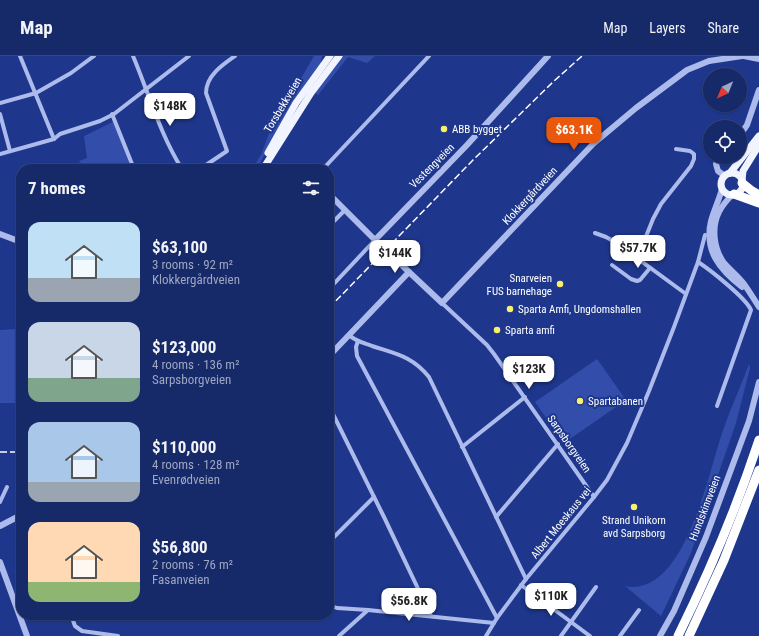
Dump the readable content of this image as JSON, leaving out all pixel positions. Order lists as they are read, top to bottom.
{
  "streets": {
    "main road": ["Torsbekkveien"],
    "street": [
      "Vestengveien",
      "Klokkergårdveien",
      "Sarpsborgveien",
      "Hundskinnveien",
      "Albert Moeskaus vei"
    ]
  },
  "crossings": [
    ["Vestengveien", "Sarpsborgveien"],
    ["Klokkergårdveien", "Sarpsborgveien"],
    ["Sarpsborgveien", "Albert Moeskaus vei"]
  ],
  "places": [
    "ABB bygget",
    "Snarveien FUS barnehage",
    "Sparta Amfi, Ungdomshallen",
    "Sparta amfi",
    "Spartabanen",
    "Strand Unikorn avd Sarpsborg"
  ],
  "north": "bottom left",
  "page": {
    "header": "Map",
    "nav": ["Map", "Layers", "Share"],
    "price": [
      "$148K",
      "$63.1K",
      "$57.7K",
      "$144K",
      "$123K",
      "$110K",
      "$56.8K"
    ],
    "heading": "7 homes",
    "list": [
      {
        "name": "$63,100",
        "note": "3 rooms · 92 m² · Klokkergårdveien"
      },
      {
        "name": "$123,000",
        "note": "4 rooms · 136 m² · Sarpsborgveien"
      },
      {
        "name": "$110,000",
        "note": "4 rooms · 128 m² · Evenrødveien"
      },
      {
        "name": "$56,800",
        "note": "2 rooms · 76 m² · Fasanveien"
      }
    ]
  }
}
